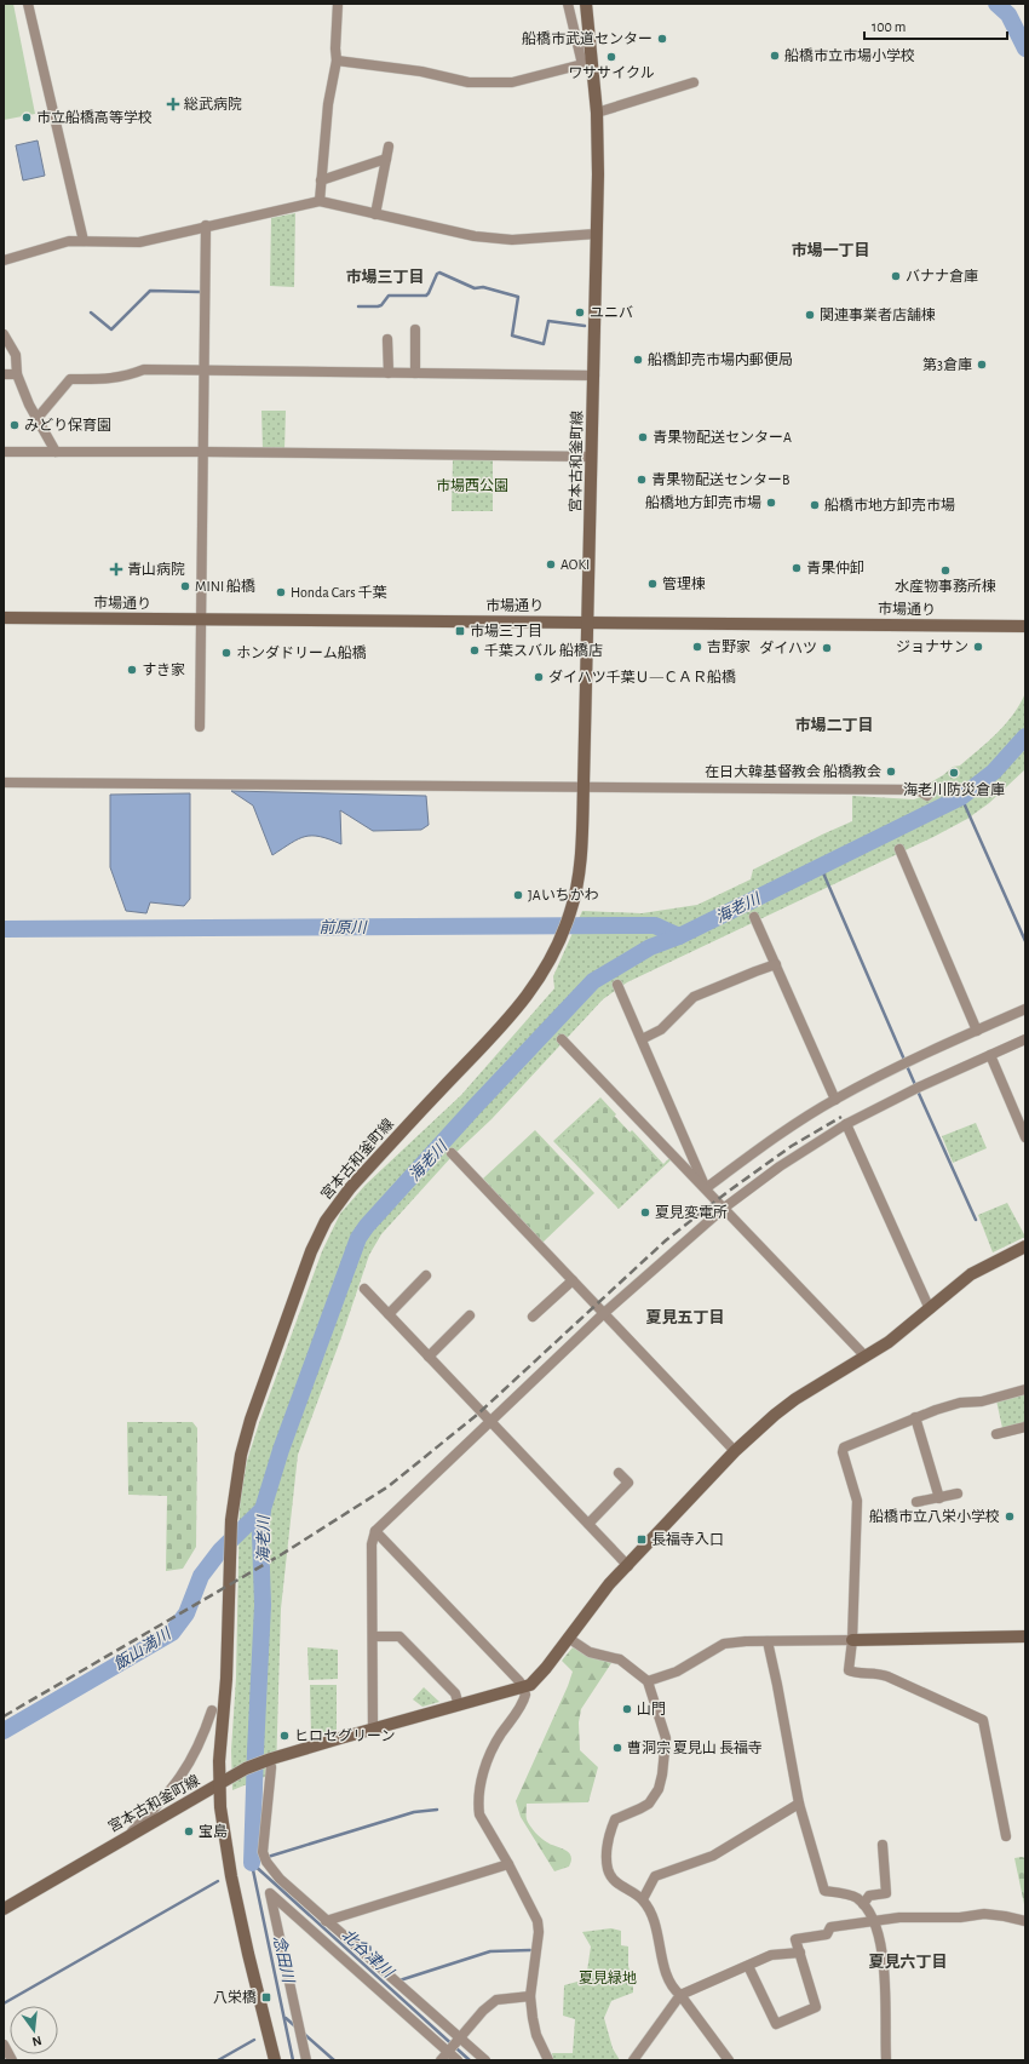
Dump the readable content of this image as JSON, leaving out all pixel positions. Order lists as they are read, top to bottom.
{
  "streets": {
    "street": ["宮本古和釜町線", "市場通り"]
  },
  "crossings": [
    ["宮本古和釜町線", "市場通り"]
  ],
  "districts": [
    "市場一丁目",
    "市場三丁目",
    "市場二丁目",
    "夏見五丁目",
    "夏見六丁目"
  ],
  "water": [
    "海老川",
    "前原川",
    "飯山満川",
    "北谷津川",
    "念田川"
  ],
  "parks": ["市場西公園", "夏見緑地"],
  "places": {
    "other": [
      "船橋市武道センター",
      "船橋市立市場小学校",
      "ワササイクル",
      "市立船橋高等学校",
      "バナナ倉庫",
      "ユニバ",
      "関連事業者店舗棟",
      "船橋卸売市場内郵便局",
      "第3倉庫",
      "みどり保育園",
      "青果物配送センターA",
      "青果物配送センターB",
      "船橋地方卸売市場",
      "船橋市地方卸売市場",
      "AOKI",
      "青果仲卸",
      "水産物事務所棟",
      "管理棟",
      "MINI 船橋",
      "Honda Cars 千葉",
      "吉野家",
      "ジョナサン",
      "ダイハツ",
      "千葉スバル 船橋店",
      "ホンダドリーム船橋",
      "すき家",
      "ダイハツ千葉Ｕ―ＣＡＲ船橋",
      "在日大韓基督教会 船橋教会",
      "海老川防災倉庫",
      "JAいちかわ",
      "夏見変電所",
      "船橋市立八栄小学校",
      "山門",
      "ヒロセグリーン",
      "曹洞宗 夏見山 長福寺",
      "宝島"
    ],
    "health": ["総武病院", "青山病院"],
    "transit": ["市場三丁目", "長福寺入口", "八栄橋"]
  },
  "scale_bar": "100 m",
  "north": "bottom"
}
